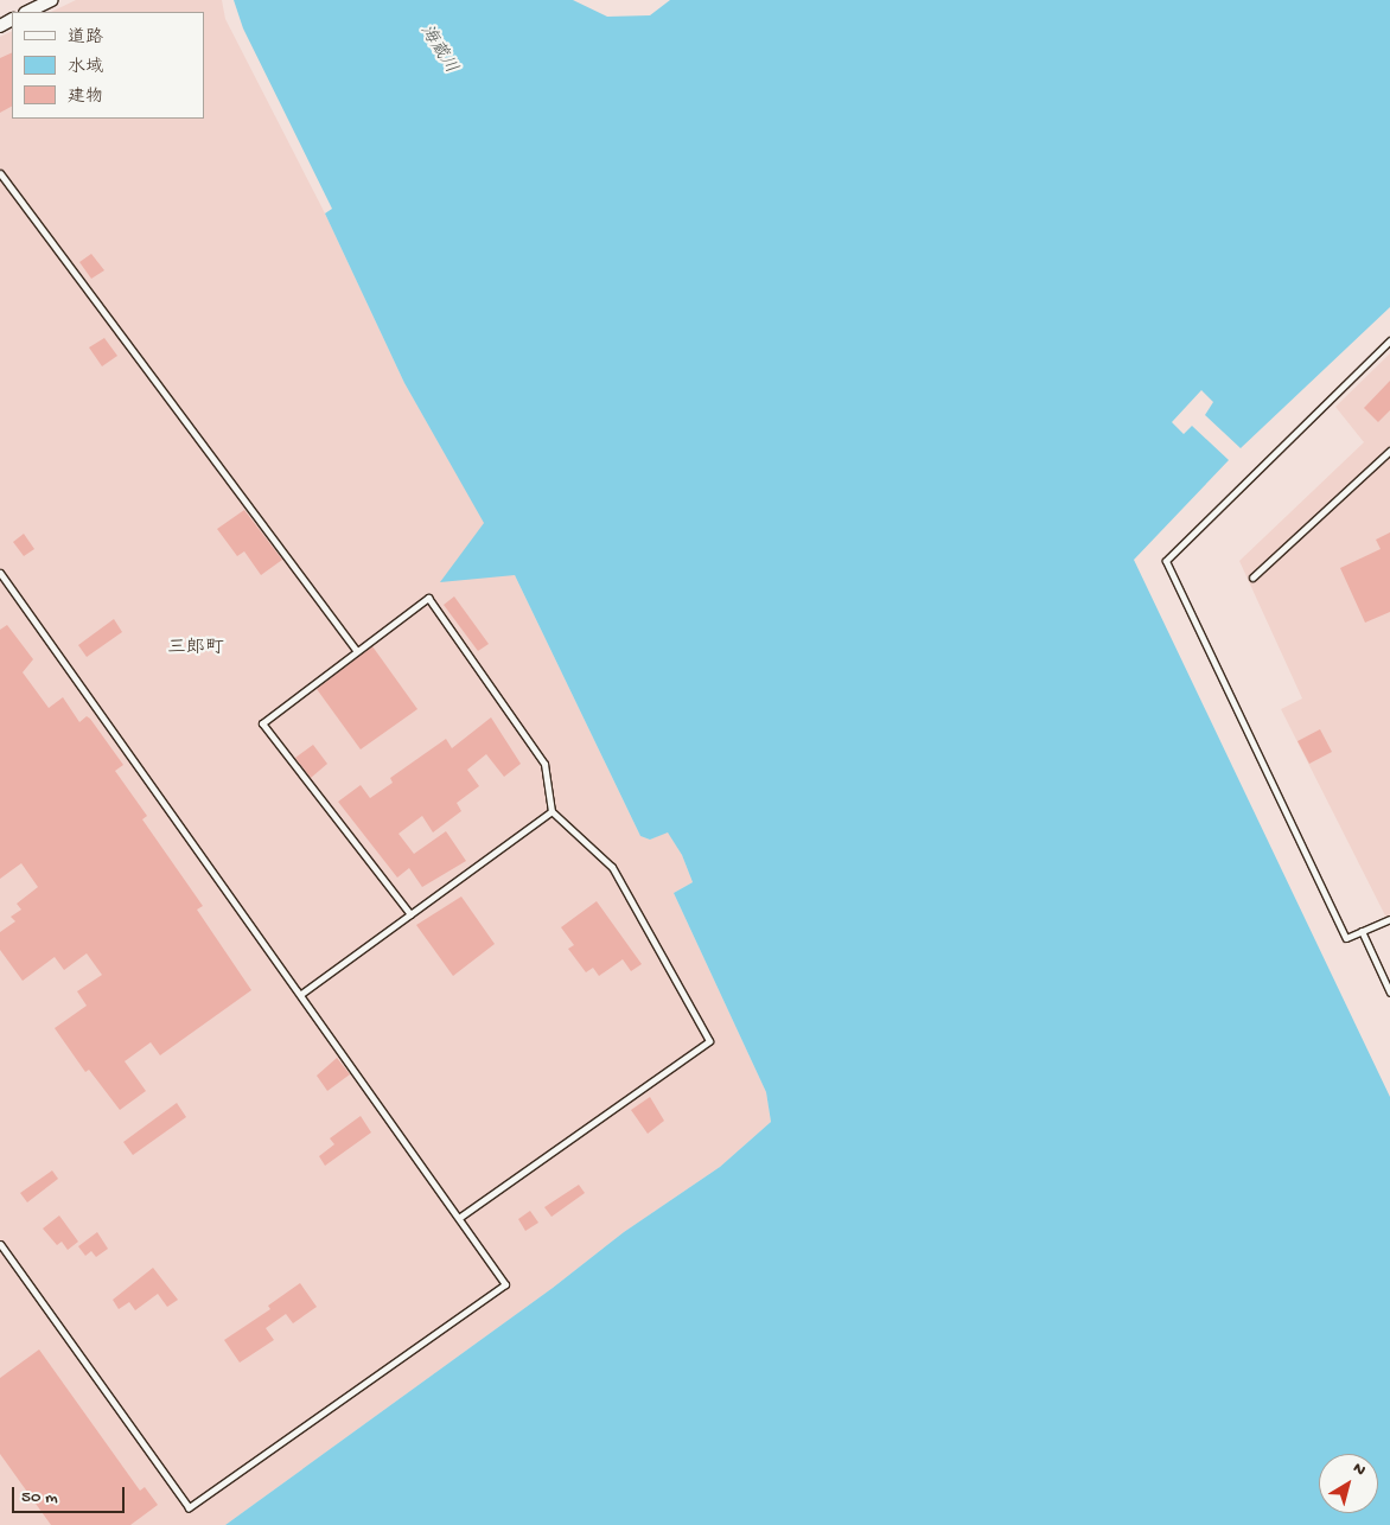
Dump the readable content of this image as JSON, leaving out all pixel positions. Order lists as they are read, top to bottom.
{
  "districts": ["三郎町"],
  "water": ["海蔵川"],
  "legend": ["道路", "水域", "建物"],
  "scale_bar": "50 m",
  "north": "top right"
}
